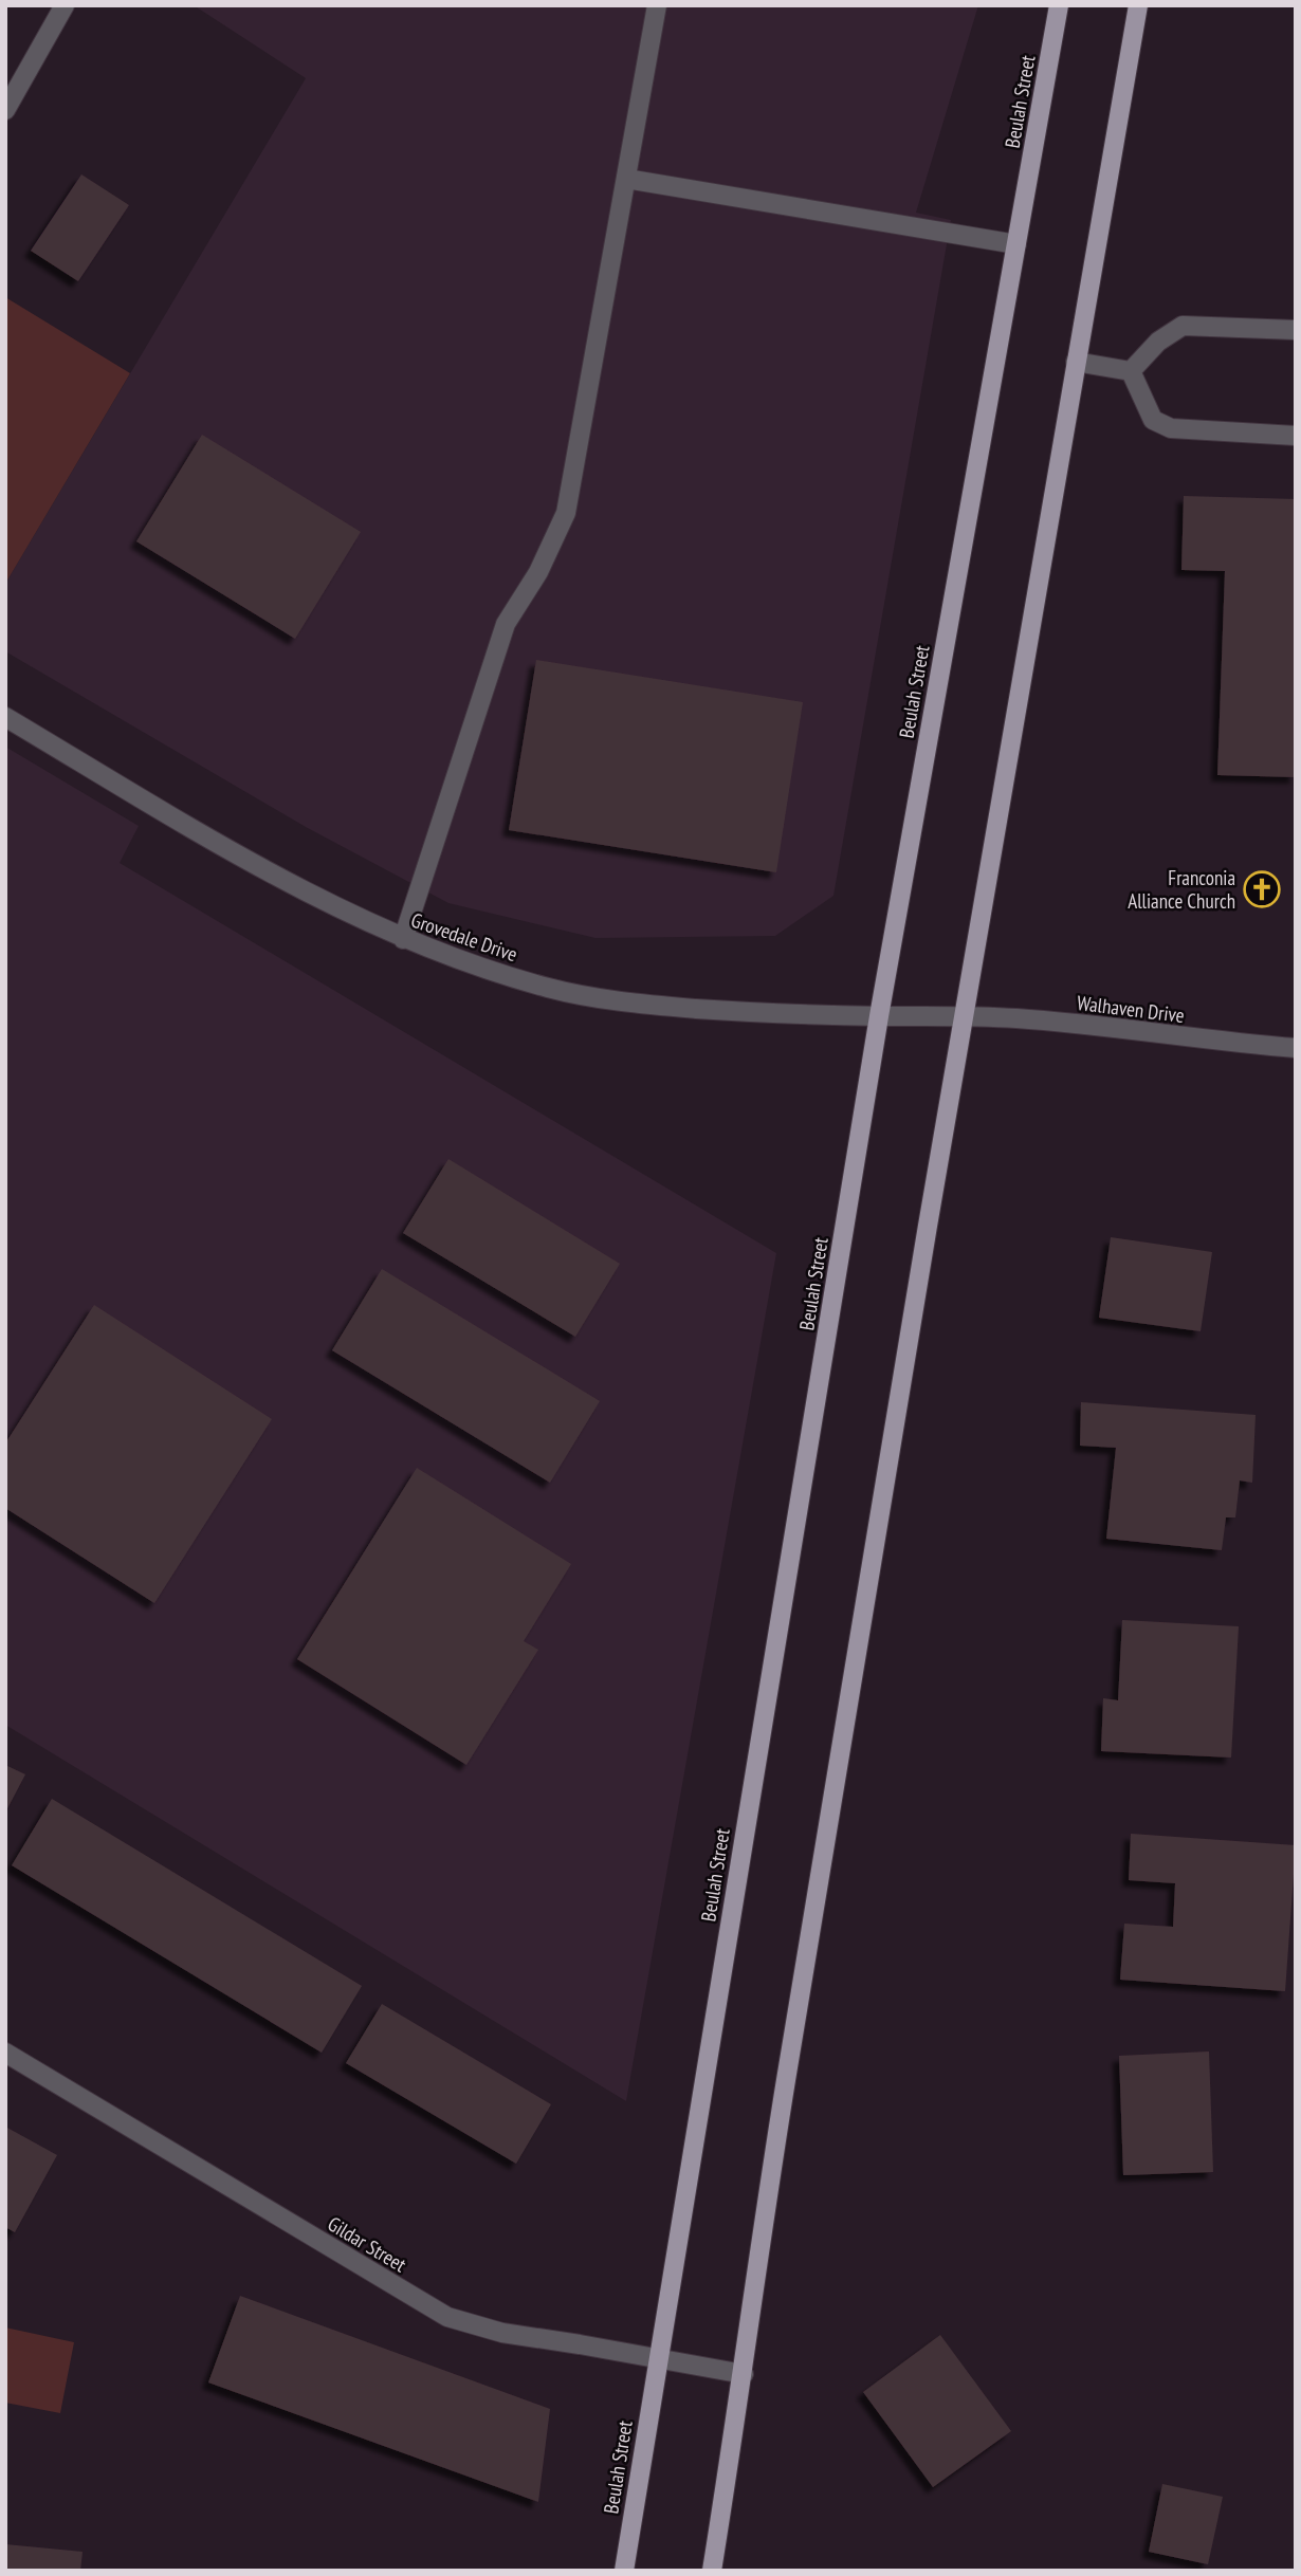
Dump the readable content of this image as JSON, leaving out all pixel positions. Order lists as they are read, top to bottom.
{
  "streets": {
    "main road": ["Beulah Street"],
    "street": ["Grovedale Drive", "Walhaven Drive", "Gildar Street"]
  },
  "crossings": [
    ["Beulah Street", "Grovedale Drive"],
    ["Beulah Street", "Gildar Street"],
    ["Grovedale Drive", "Walhaven Drive"]
  ],
  "places": {
    "church": ["Franconia Alliance Church"]
  }
}
